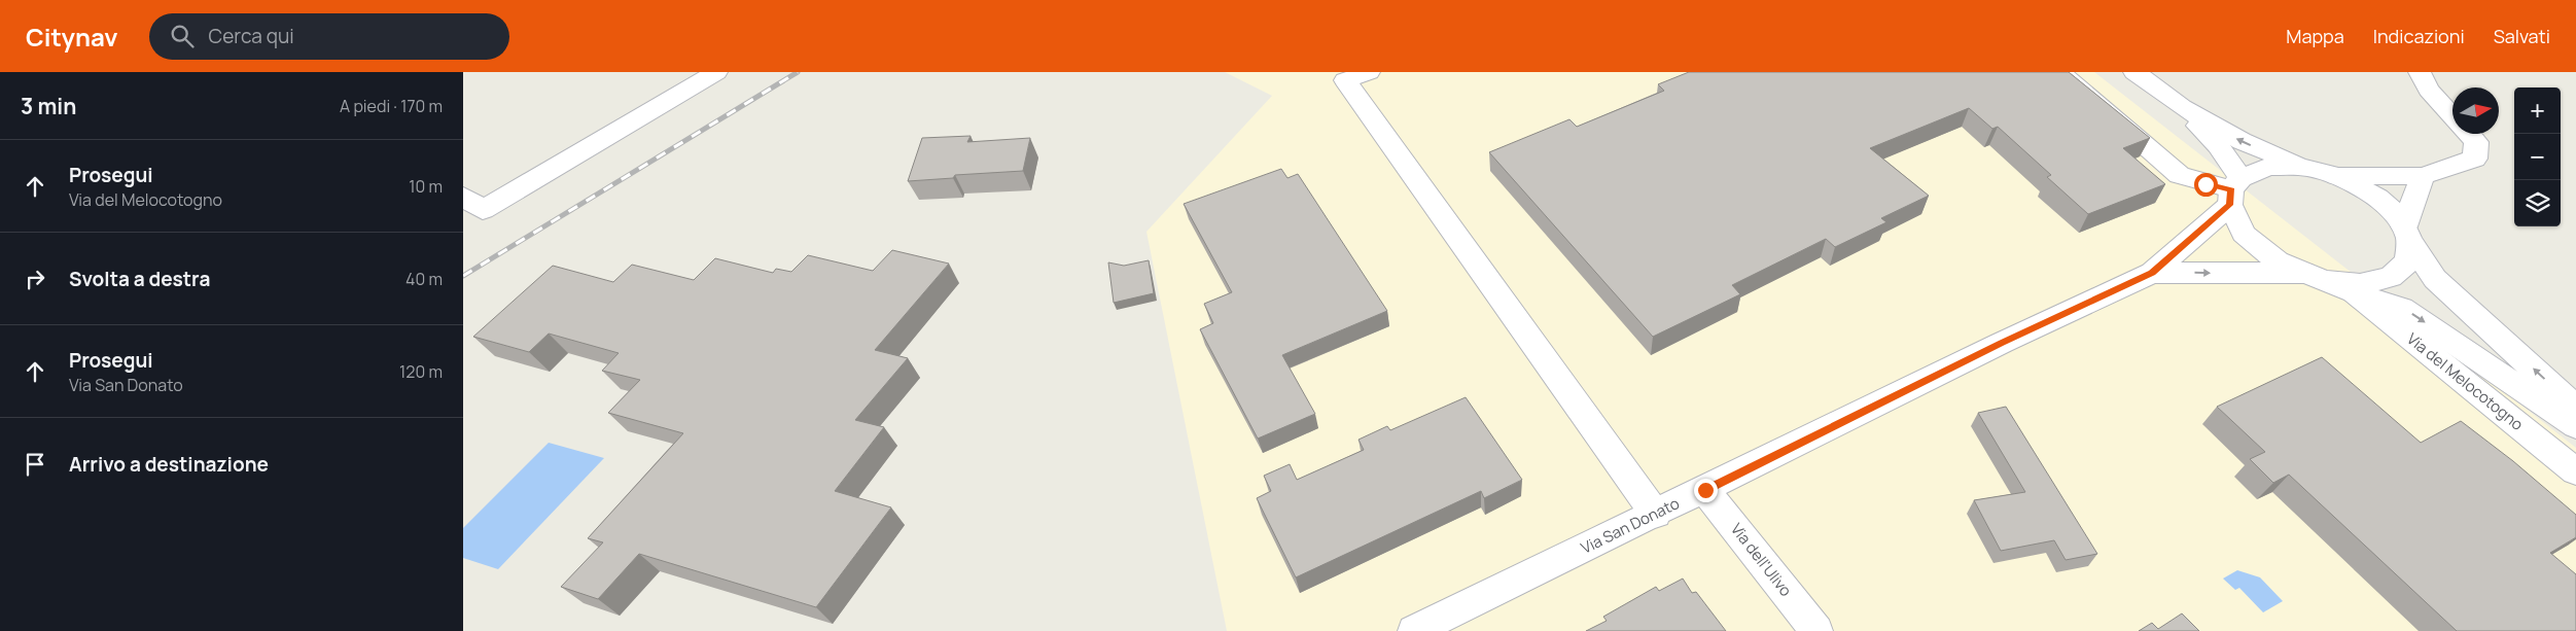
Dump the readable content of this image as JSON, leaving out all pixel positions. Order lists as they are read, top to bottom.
{
  "streets": {
    "street": ["Via del Melocotogno", "Via San Donato", "Via dell'Ulivo"]
  },
  "crossings": [
    ["Via San Donato", "Via dell'Ulivo"]
  ],
  "north": "right",
  "page": {
    "header": "Citynav",
    "search": "Cerca qui",
    "nav": ["Mappa", "Indicazioni", "Salvati"],
    "heading": ["3 min", "A piedi · 170 m"],
    "map_buttons": ["+", "−"],
    "list": [
      ["Prosegui", "Via del Melocotogno", "10 m"],
      ["Svolta a destra", "40 m"],
      ["Prosegui", "Via San Donato", "120 m"],
      "Arrivo a destinazione"
    ]
  }
}
